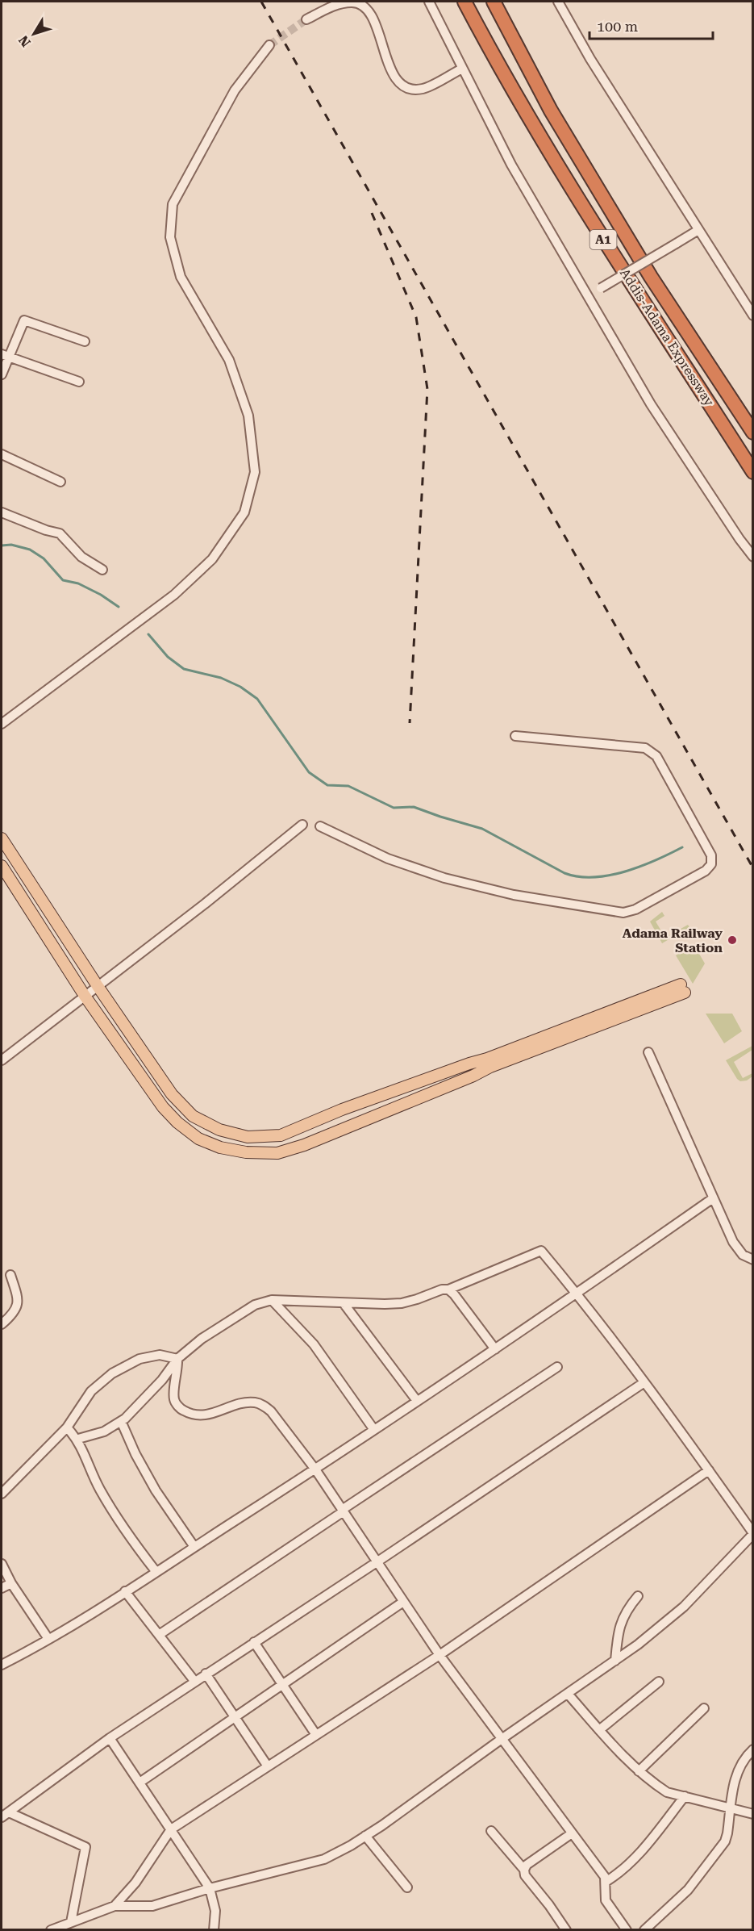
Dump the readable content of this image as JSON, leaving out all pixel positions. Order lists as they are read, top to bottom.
{
  "streets": {
    "highway": ["A1", "Addis-Adama Expressway"]
  },
  "places": ["Adama Railway Station"],
  "scale_bar": "100 m",
  "north": "bottom left"
}
